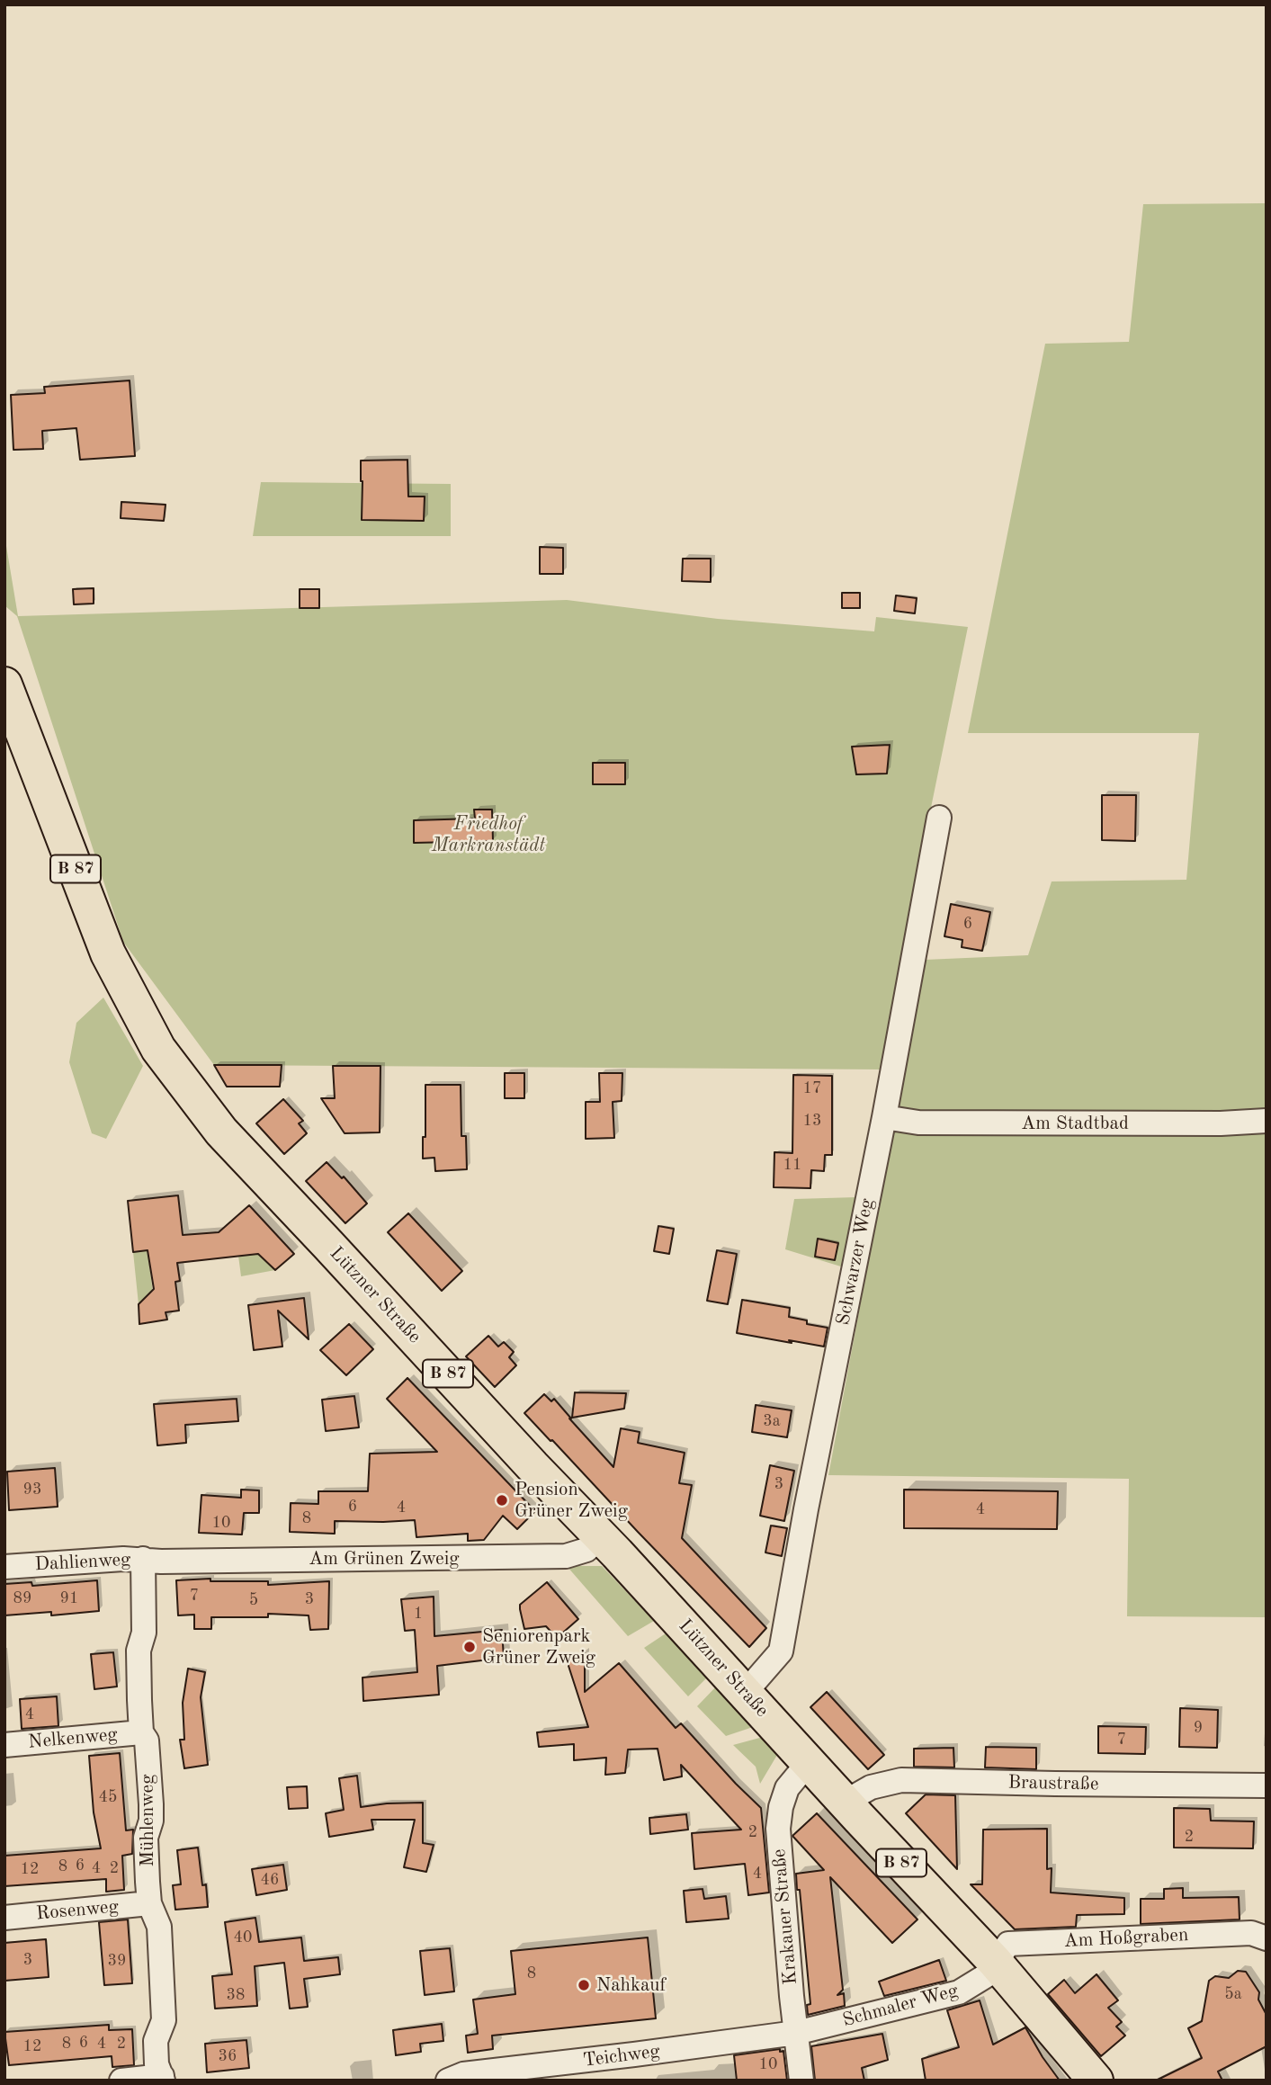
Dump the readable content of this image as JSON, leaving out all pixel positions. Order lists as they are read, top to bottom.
{
  "streets": {
    "main road": ["B 87", "Lützner Straße"],
    "street": [
      "Am Stadtbad",
      "Schwarzer Weg",
      "Am Grünen Zweig",
      "Dahlienweg",
      "Nelkenweg",
      "Braustraße",
      "Mühlenweg",
      "Rosenweg",
      "Krakauer Straße",
      "Am Hoßgraben",
      "Schmaler Weg",
      "Teichweg"
    ]
  },
  "crossings": [
    ["Am Stadtbad", "Schwarzer Weg"],
    ["Schwarzer Weg", "Lützner Straße"],
    ["Lützner Straße", "Am Grünen Zweig"],
    ["Lützner Straße", "Braustraße"],
    ["Lützner Straße", "Krakauer Straße"],
    ["Lützner Straße", "Am Hoßgraben"],
    ["Lützner Straße", "Schmaler Weg"],
    ["Am Grünen Zweig", "Dahlienweg"],
    ["Am Grünen Zweig", "Mühlenweg"],
    ["Dahlienweg", "Mühlenweg"],
    ["Nelkenweg", "Mühlenweg"],
    ["Mühlenweg", "Rosenweg"],
    ["Krakauer Straße", "Schmaler Weg"],
    ["Krakauer Straße", "Teichweg"],
    ["Am Hoßgraben", "Schmaler Weg"],
    ["Schmaler Weg", "Teichweg"]
  ],
  "parks": ["Friedhof Markranstädt"],
  "places": ["Pension Grüner Zweig", "Seniorenpark Grüner Zweig", "Nahkauf"],
  "house_numbers": [
    "6",
    "17",
    "13",
    "11",
    "3a",
    "3",
    "93",
    "6",
    "4",
    "4",
    "8",
    "10",
    "7",
    "89",
    "91",
    "3",
    "5",
    "1",
    "4",
    "9",
    "7",
    "45",
    "2",
    "2",
    "6",
    "8",
    "4",
    "2",
    "12",
    "4",
    "46",
    "40",
    "3",
    "39",
    "8",
    "5a",
    "38",
    "6",
    "8",
    "4",
    "2",
    "12",
    "36",
    "10"
  ]
}
